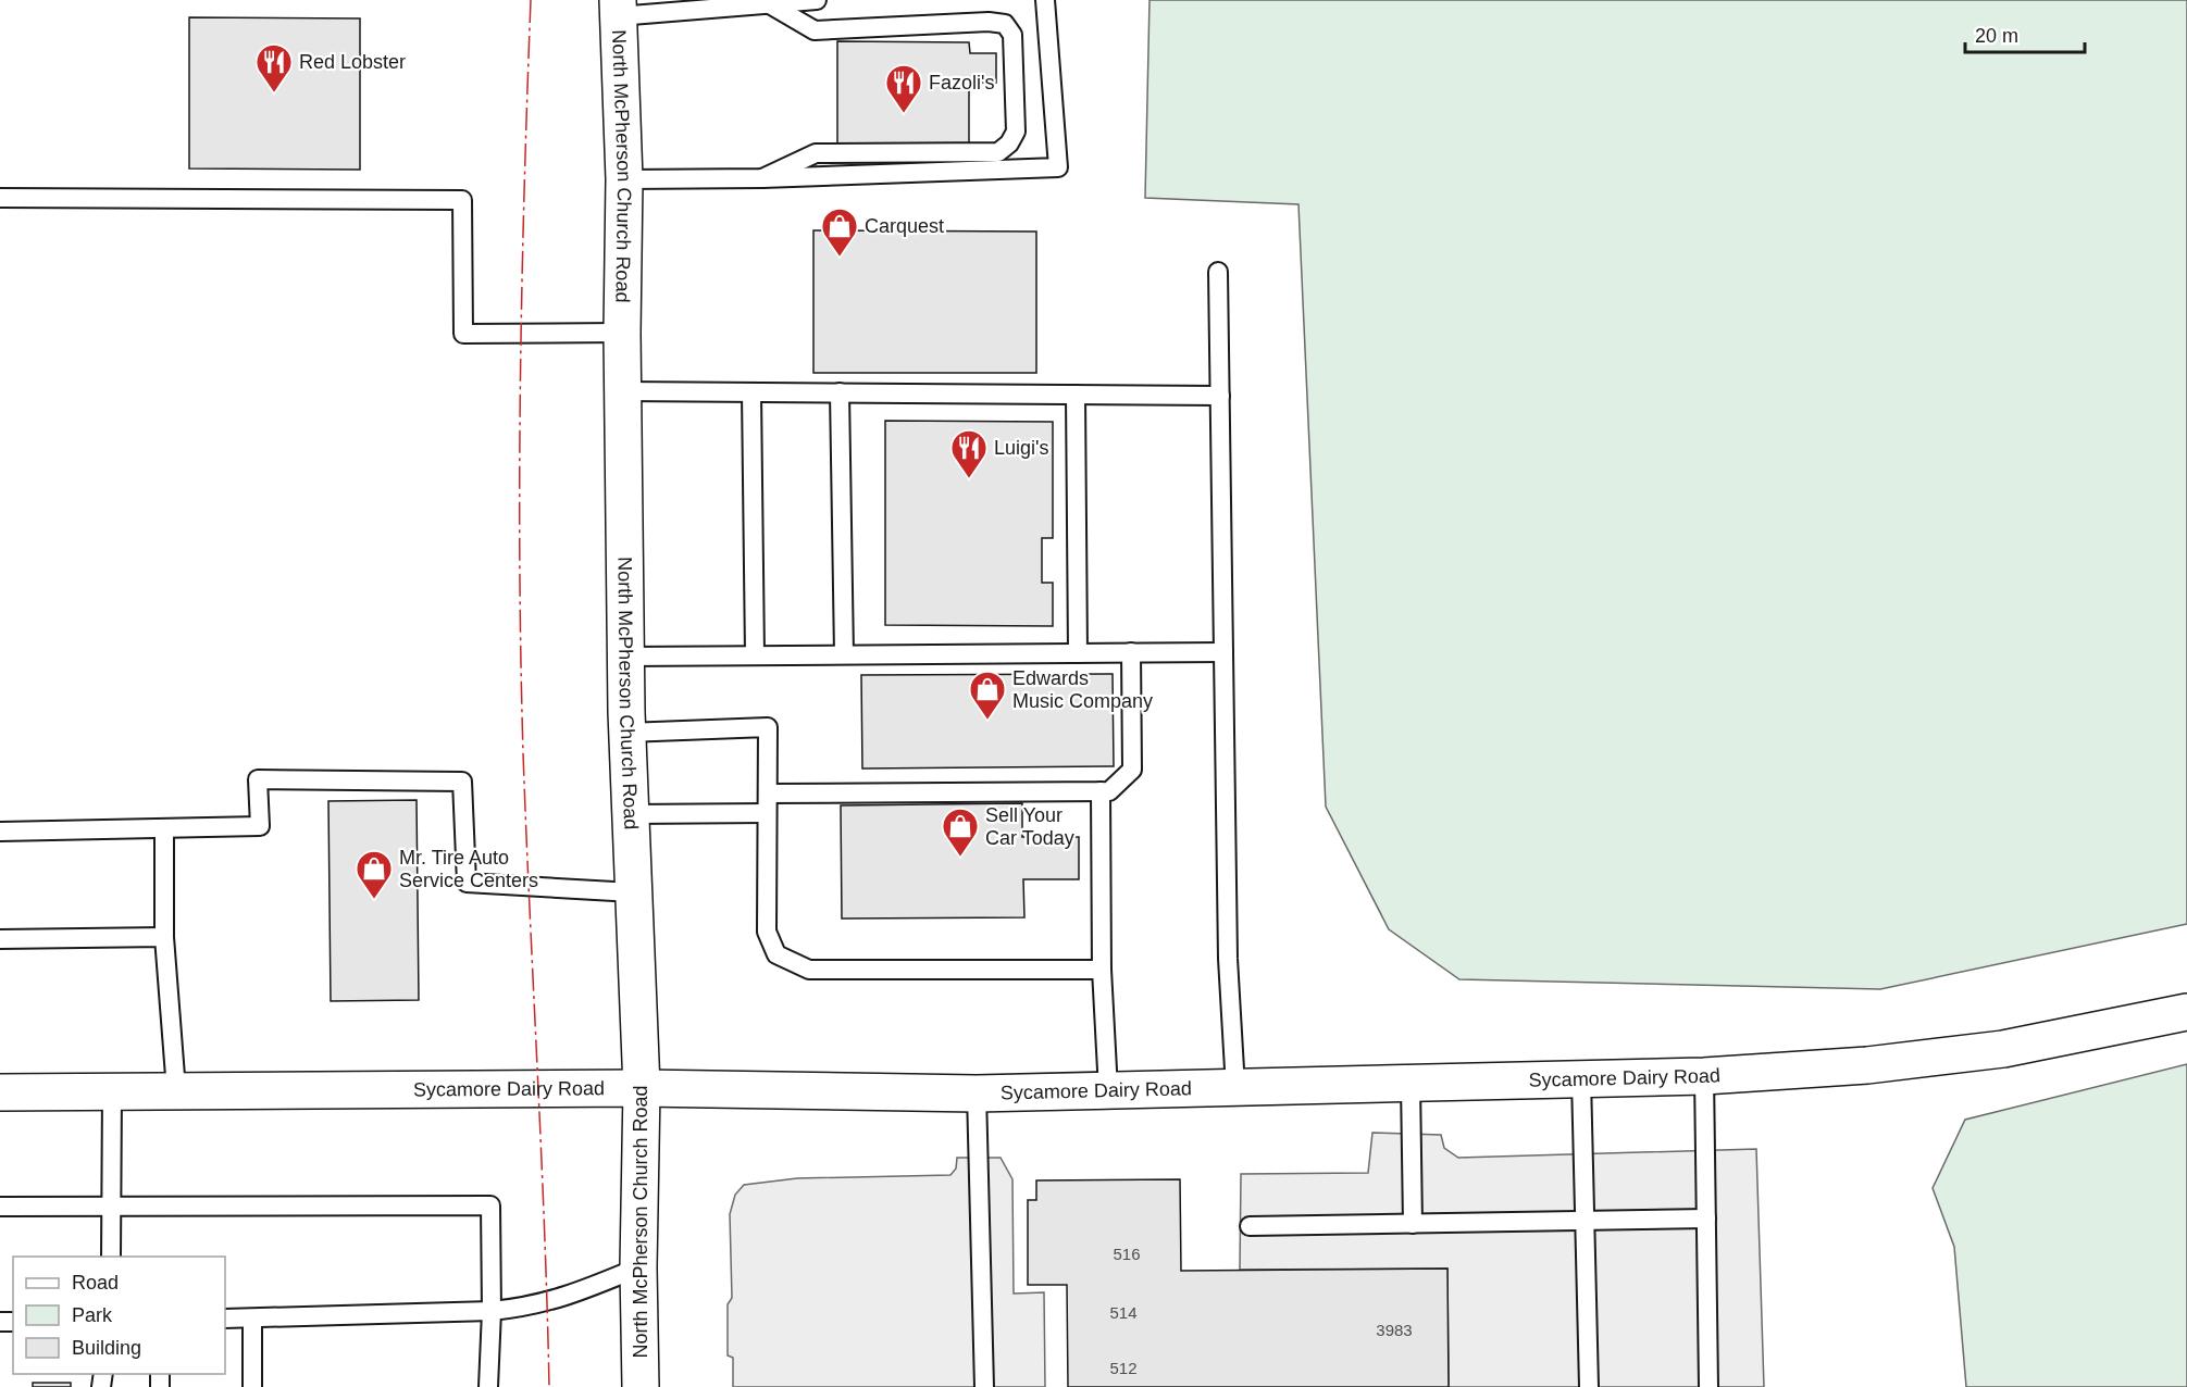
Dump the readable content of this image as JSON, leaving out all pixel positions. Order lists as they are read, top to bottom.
{
  "streets": {
    "main road": ["North McPherson Church Road", "Sycamore Dairy Road"]
  },
  "crossings": [
    ["North McPherson Church Road", "Sycamore Dairy Road"]
  ],
  "places": {
    "restaurant": ["Red Lobster", "Fazoli's", "Luigi's"],
    "shop": [
      "Carquest",
      "Edwards Music Company",
      "Sell Your Car Today",
      "Mr. Tire Auto Service Centers"
    ]
  },
  "house_numbers": [
    "516",
    "514",
    "3983",
    "512"
  ],
  "legend": ["Road", "Park", "Building"],
  "scale_bar": "20 m"
}
